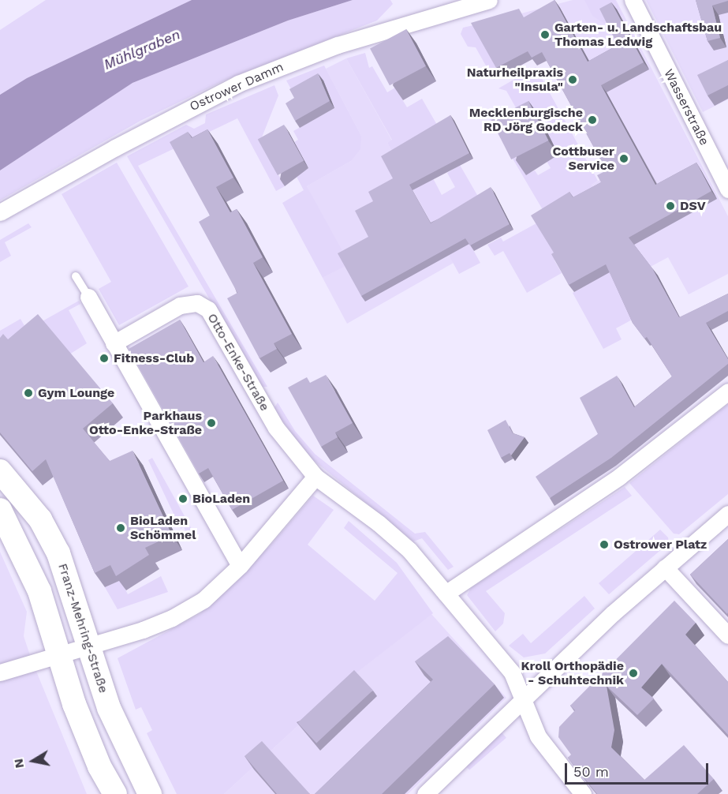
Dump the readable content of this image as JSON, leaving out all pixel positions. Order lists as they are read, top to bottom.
{
  "streets": {
    "main road": ["Franz-Mehring-Straße"],
    "street": ["Ostrower Damm", "Wasserstraße", "Otto-Enke-Straße"]
  },
  "water": ["Mühlgraben"],
  "places": [
    "Garten- u. Landschaftsbau Thomas Ledwig",
    "Naturheilpraxis \"Insula\"",
    "Mecklenburgische RD Jörg Godeck",
    "Cottbuser Service",
    "DSV",
    "Fitness-Club",
    "Gym Lounge",
    "Parkhaus Otto-Enke-Straße",
    "BioLaden",
    "BioLaden Schömmel",
    "Ostrower Platz",
    "Kroll Orthopädie - Schuhtechnik"
  ],
  "scale_bar": "50 m",
  "north": "left"
}
